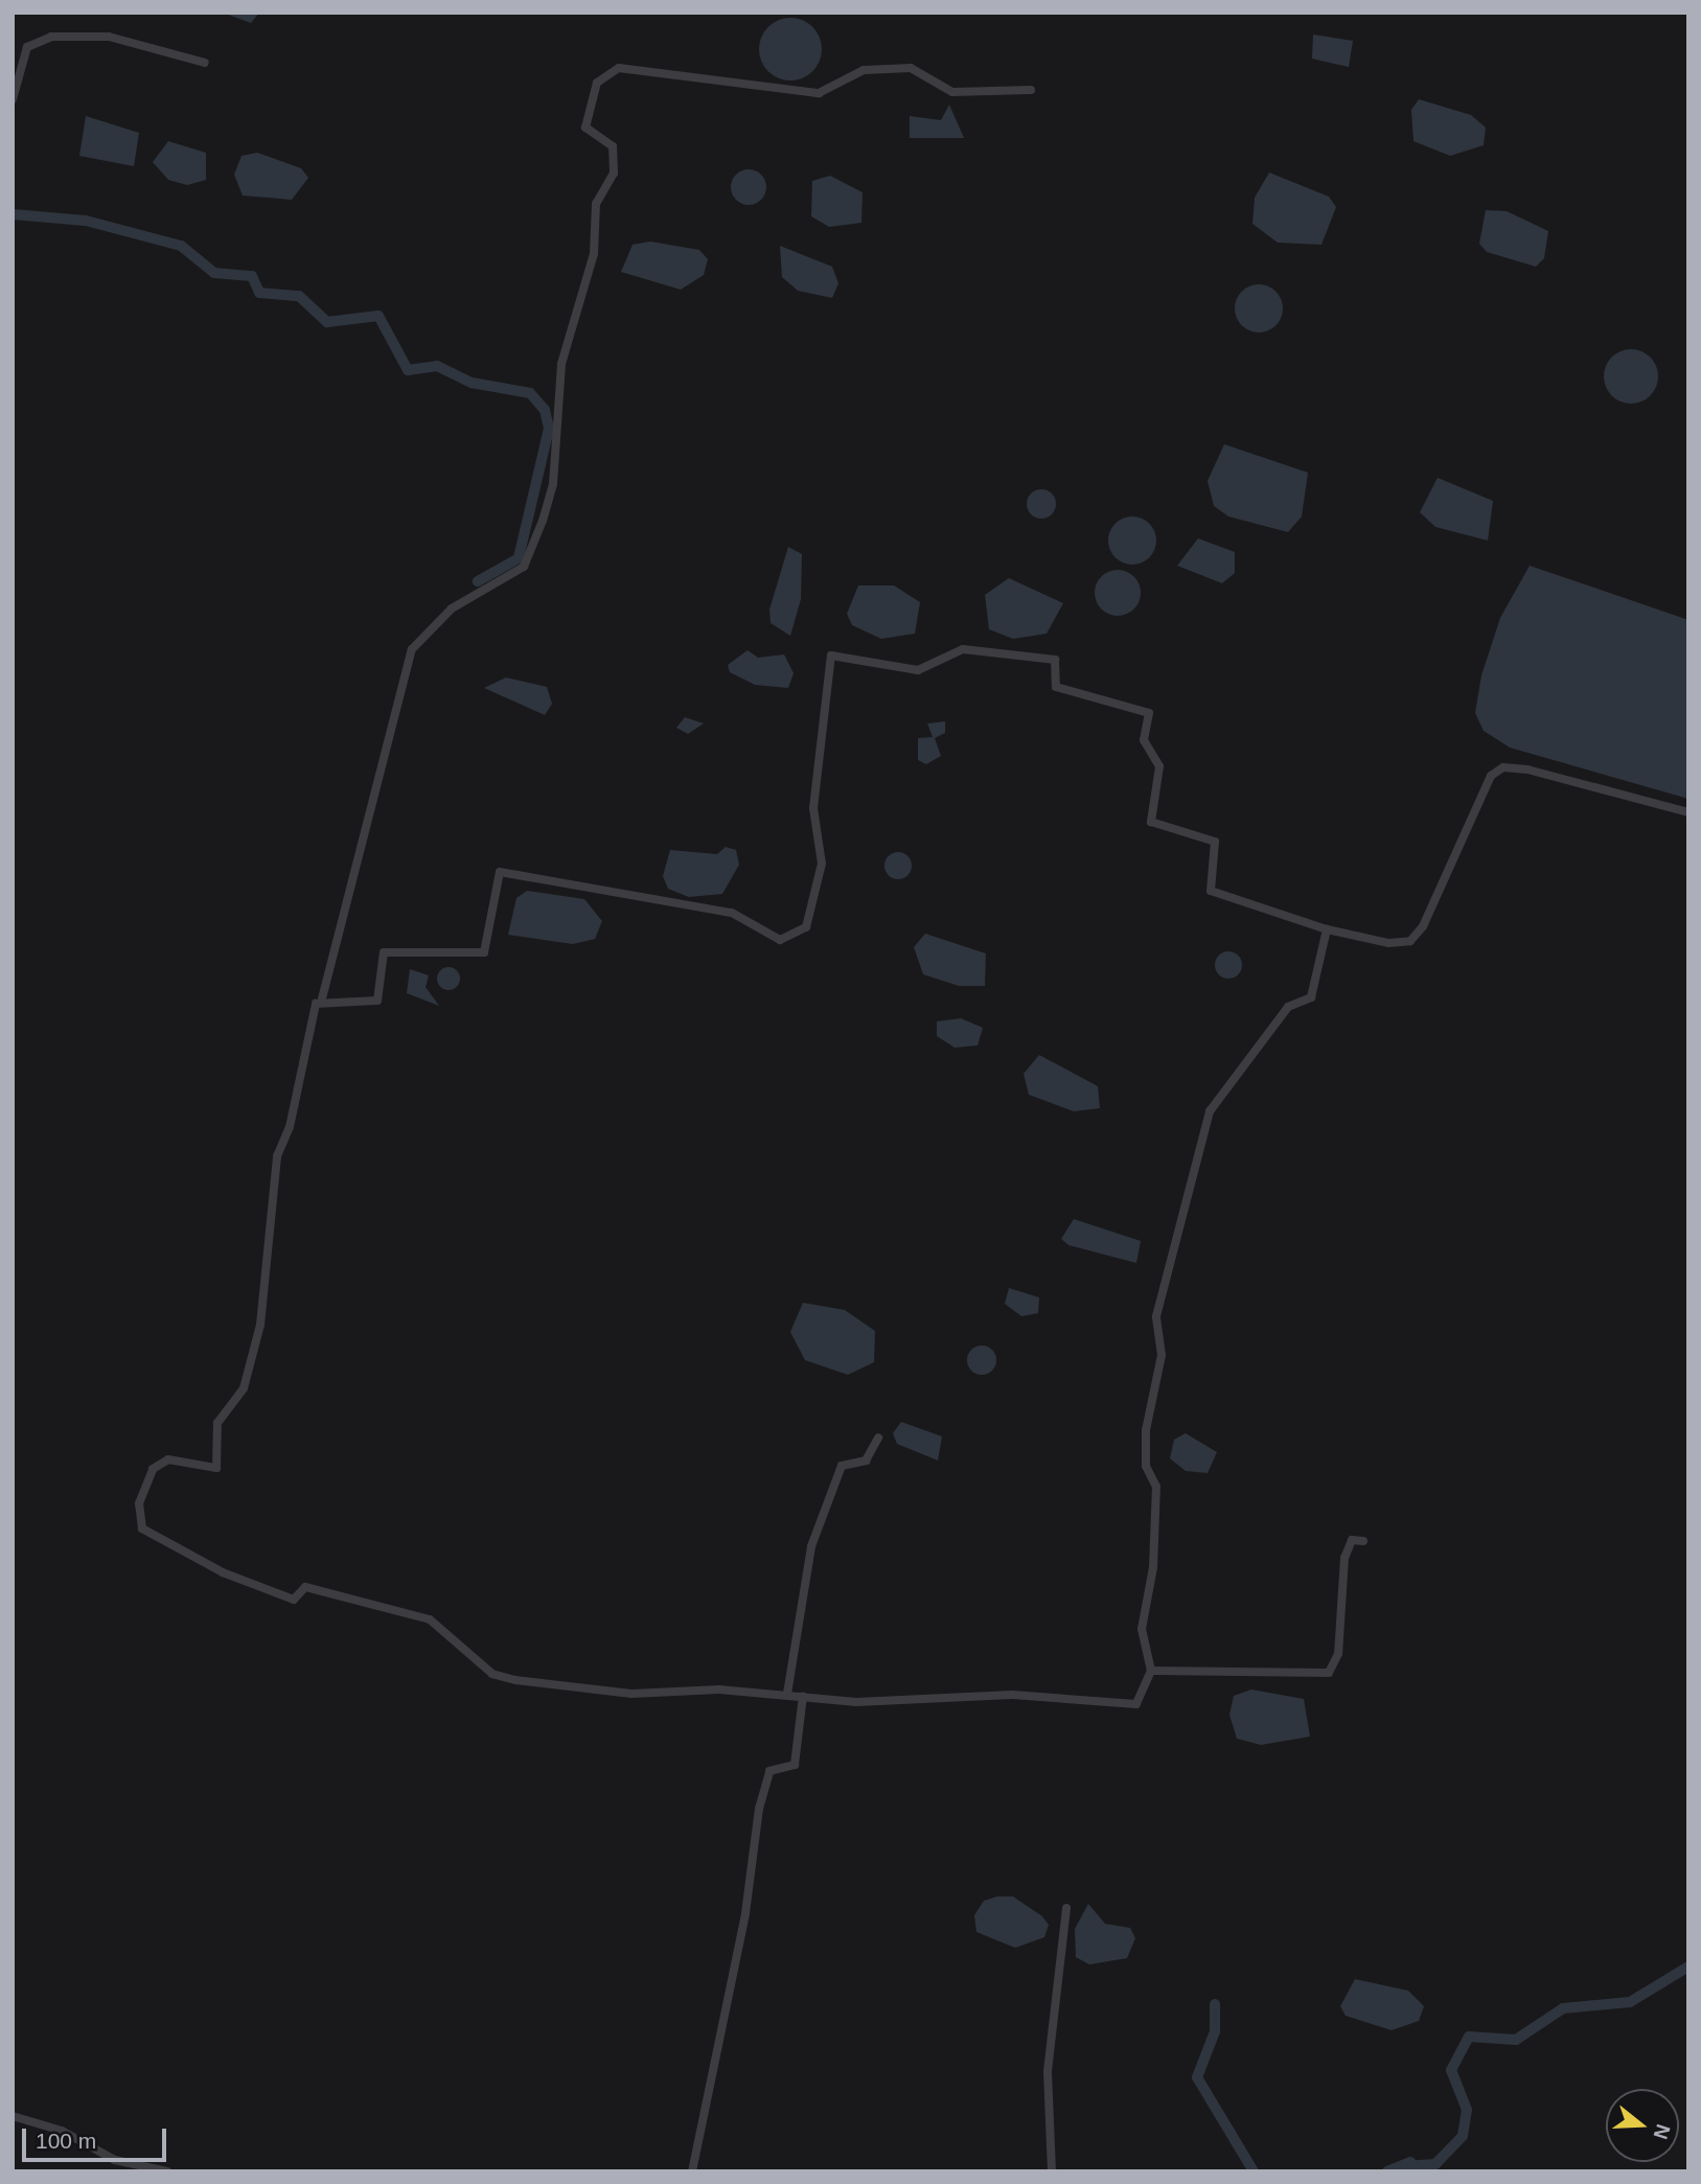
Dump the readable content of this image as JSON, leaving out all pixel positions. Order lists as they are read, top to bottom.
{
  "scale_bar": "100 m",
  "north": "right"
}
